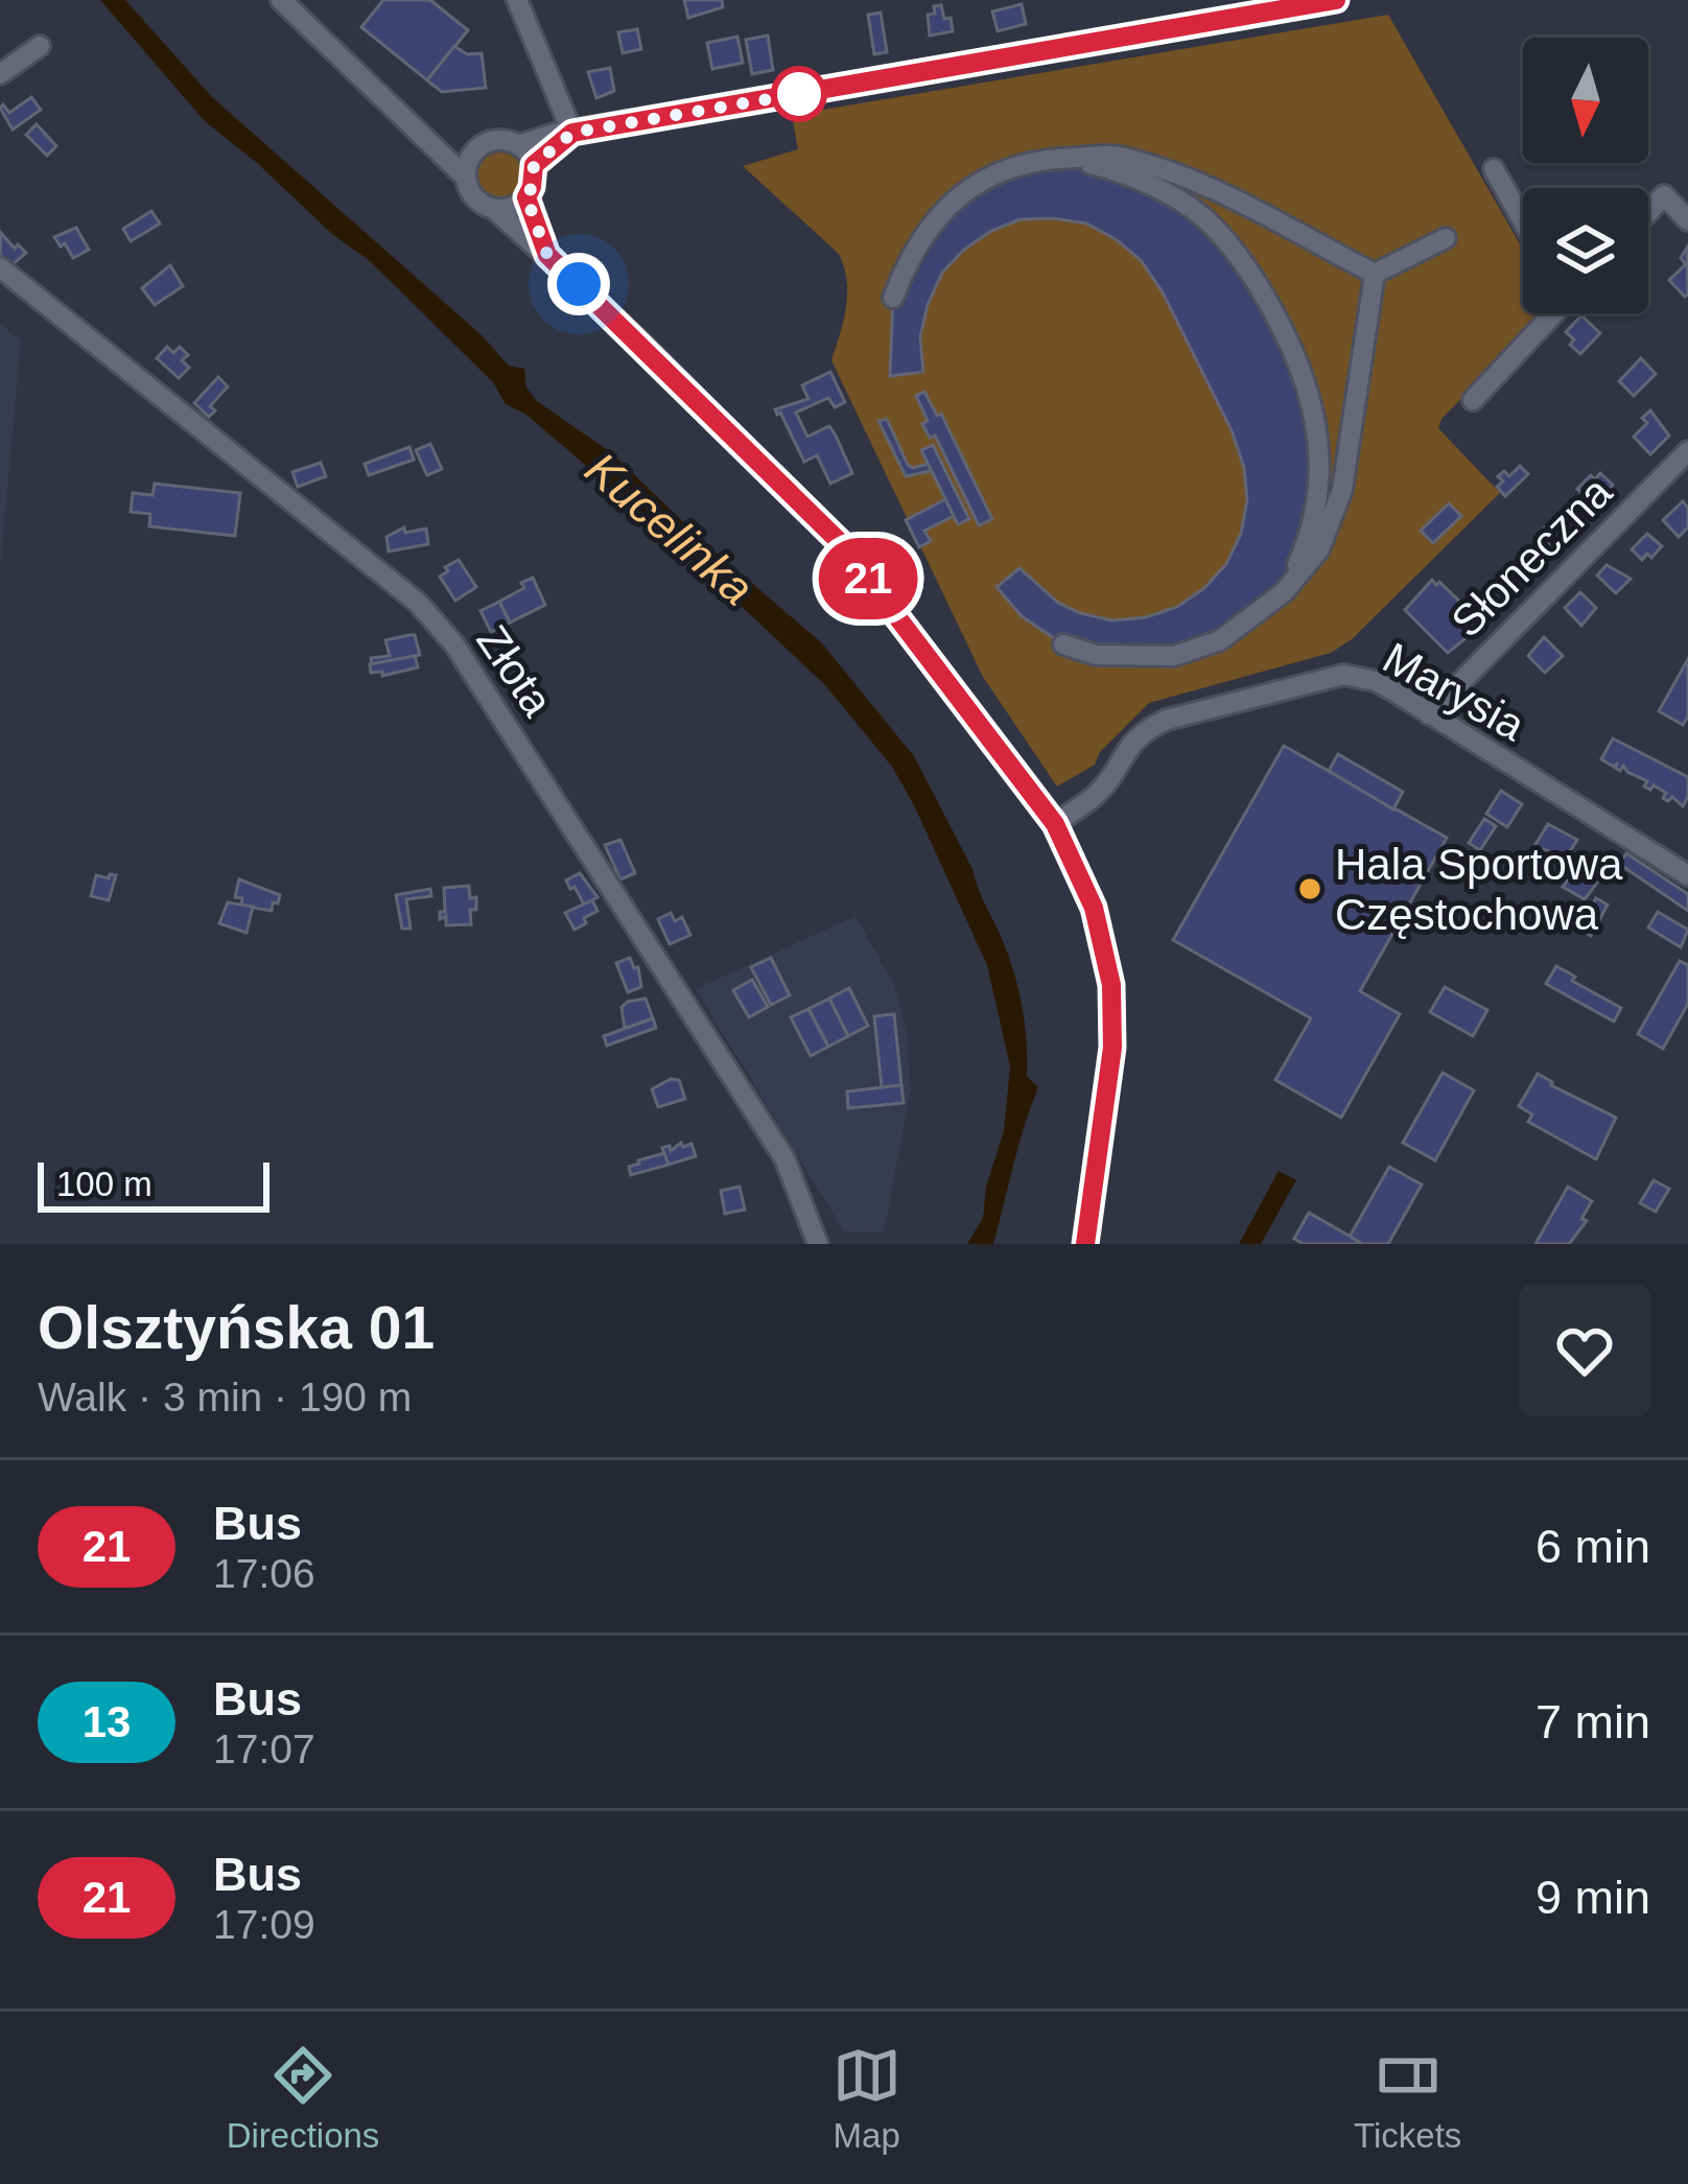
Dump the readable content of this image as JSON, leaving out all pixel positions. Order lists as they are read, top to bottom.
{
  "streets": {
    "street": ["Słoneczna", "Złota", "Marysia"]
  },
  "crossings": [
    ["Słoneczna", "Marysia"]
  ],
  "water": ["Kucelinka"],
  "places": ["Hala Sportowa Częstochowa"],
  "lines": ["bus line 21"],
  "scale_bar": "100 m",
  "north": "bottom",
  "page": {
    "on_map": "21",
    "scale": "100 m",
    "heading": ["Olsztyńska 01", "Walk · 3 min · 190 m"],
    "list": [
      {
        "mark": "21",
        "name": "Bus",
        "note": "17:06",
        "value": "6 min"
      },
      {
        "mark": "13",
        "name": "Bus",
        "note": "17:07",
        "value": "7 min"
      },
      {
        "mark": "21",
        "name": "Bus",
        "note": "17:09",
        "value": "9 min"
      }
    ],
    "tabs": ["Directions", "Map", "Tickets"]
  }
}
